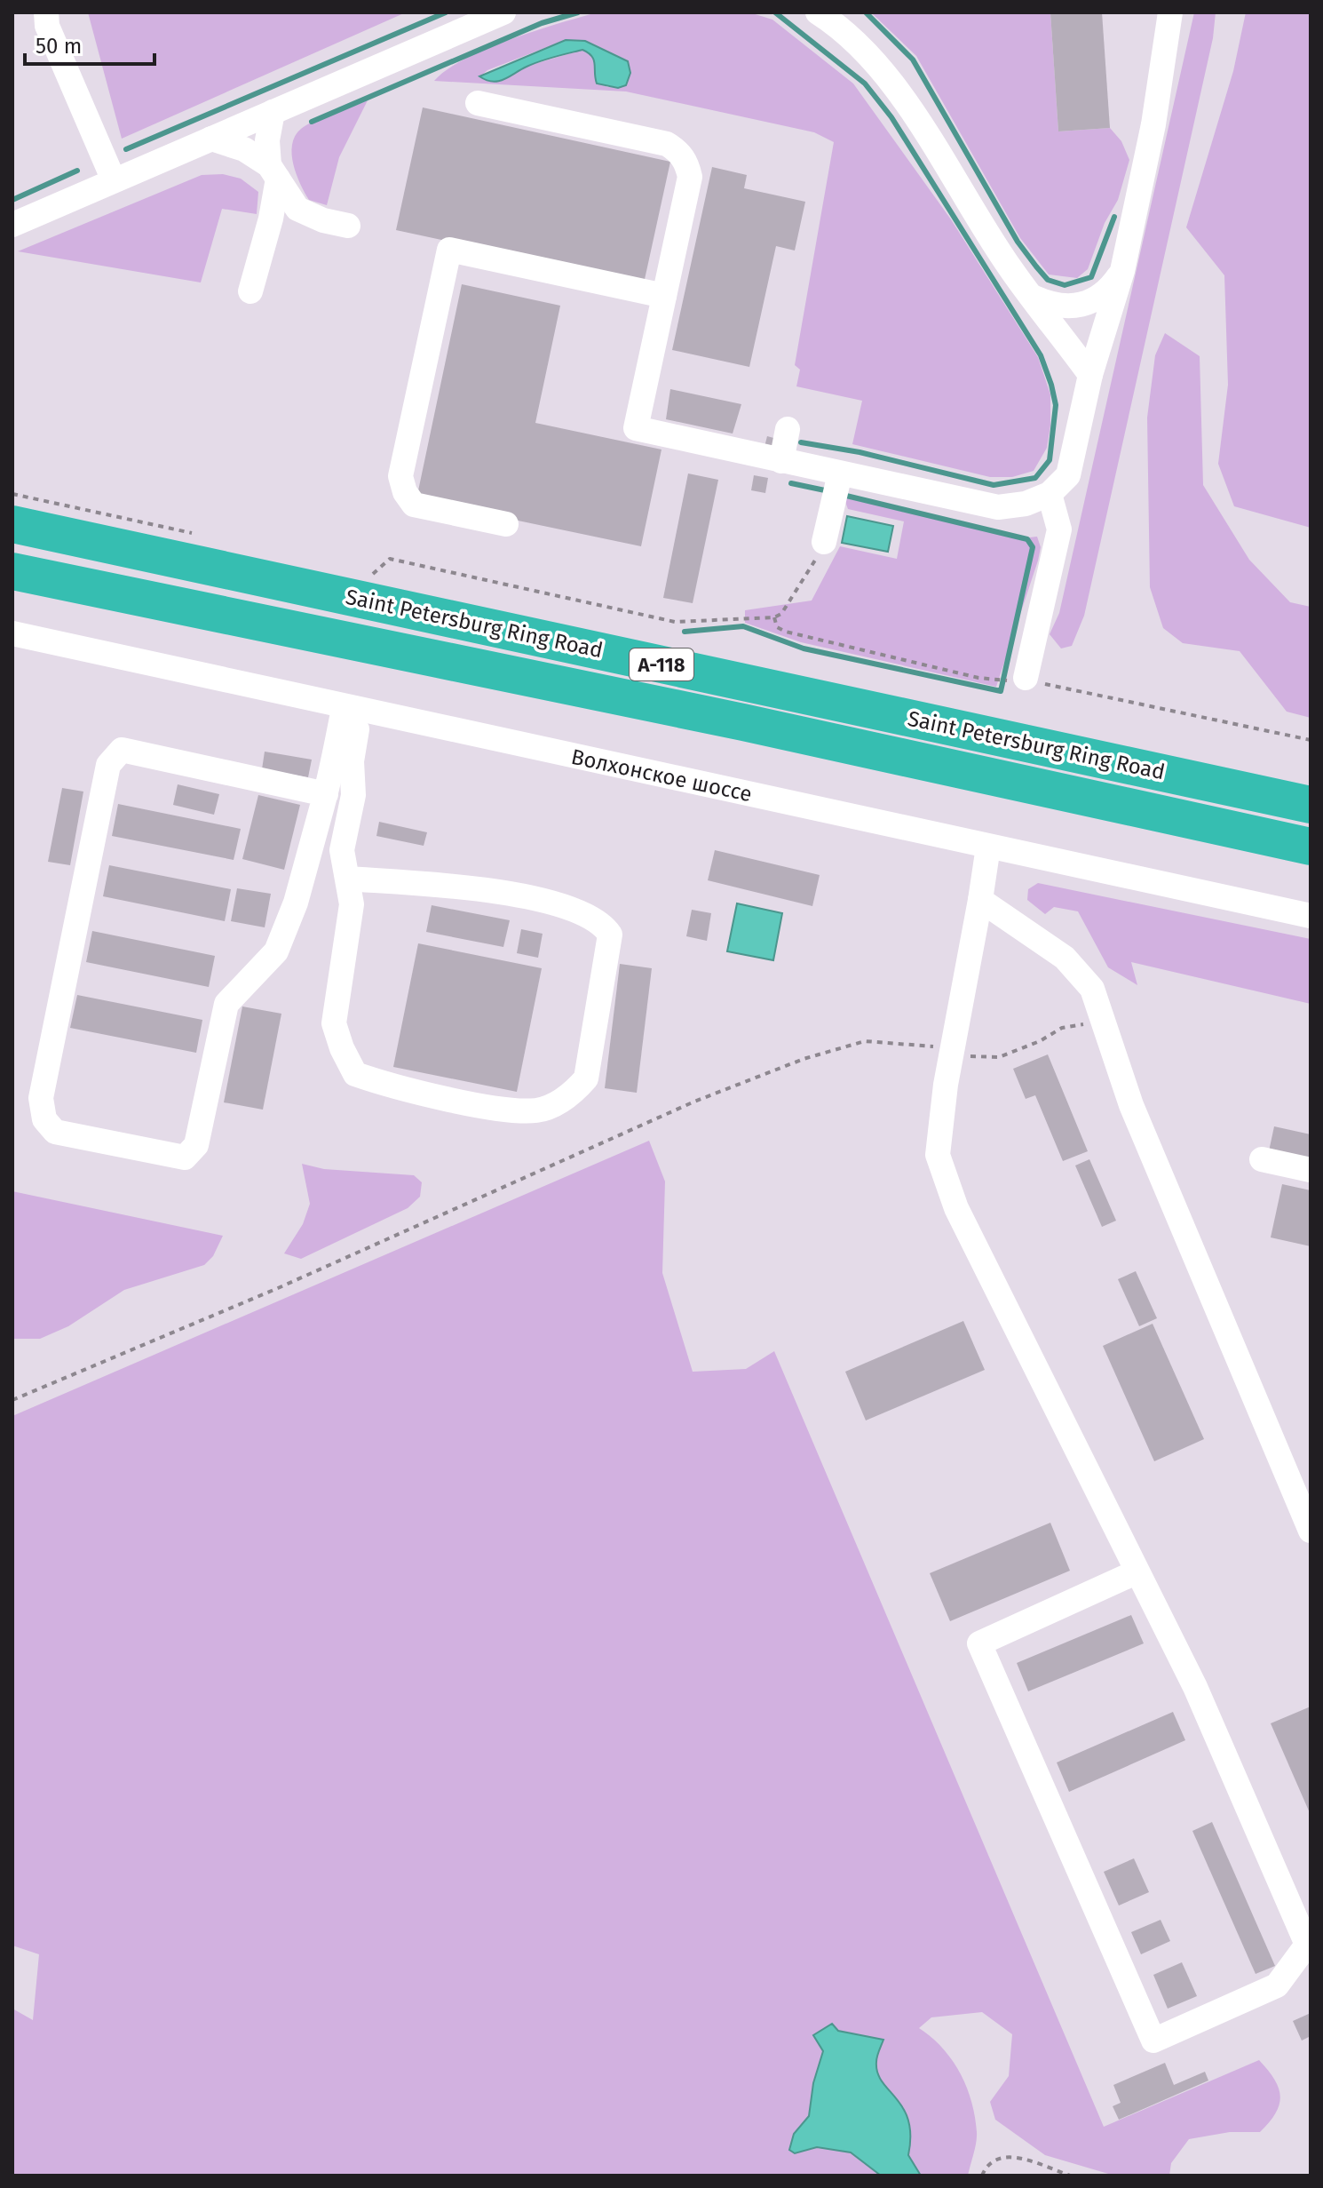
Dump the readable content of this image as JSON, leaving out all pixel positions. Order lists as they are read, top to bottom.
{
  "streets": {
    "highway": ["Saint Petersburg Ring Road", "А-118"],
    "street": ["Волхонское шоссе"]
  },
  "scale_bar": "50 m"
}
